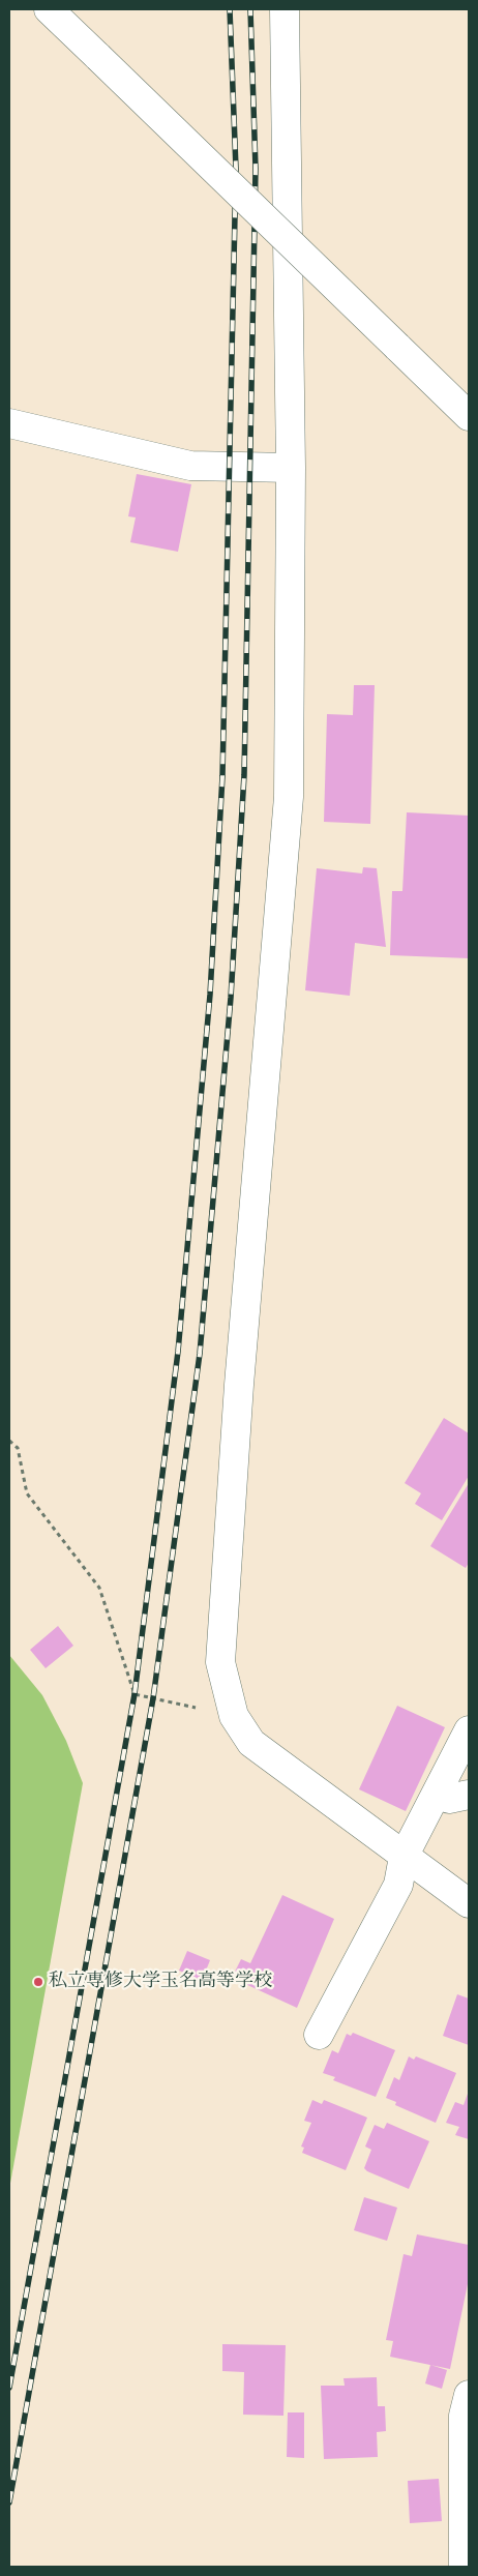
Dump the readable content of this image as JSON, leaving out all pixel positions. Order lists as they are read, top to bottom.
{
  "places": ["私立専修大学玉名高等学校"]
}
